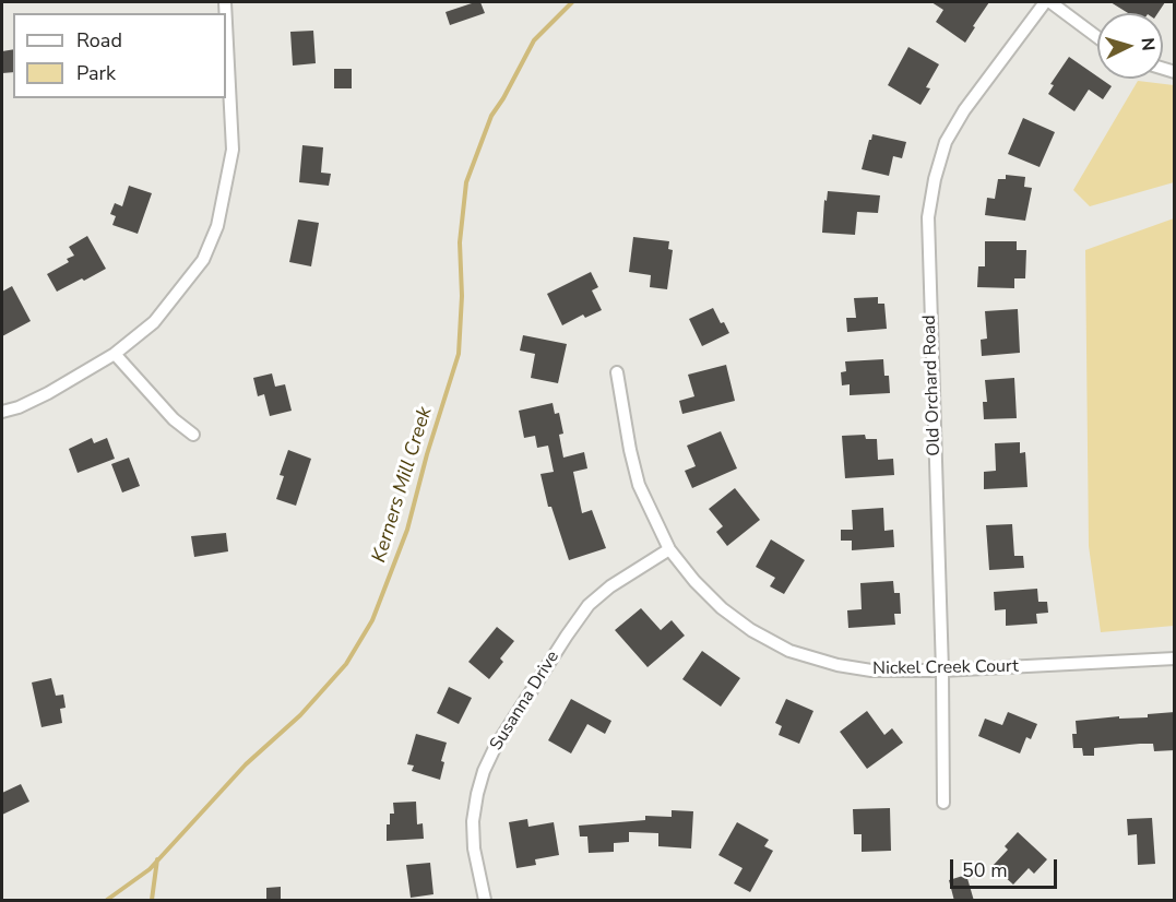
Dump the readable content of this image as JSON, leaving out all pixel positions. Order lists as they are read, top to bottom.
{
  "streets": {
    "street": ["Old Orchard Road", "Nickel Creek Court", "Susanna Drive"]
  },
  "crossings": [
    ["Old Orchard Road", "Nickel Creek Court"],
    ["Nickel Creek Court", "Susanna Drive"]
  ],
  "water": ["Kerners Mill Creek"],
  "legend": ["Road", "Park"],
  "scale_bar": "50 m",
  "north": "right"
}
